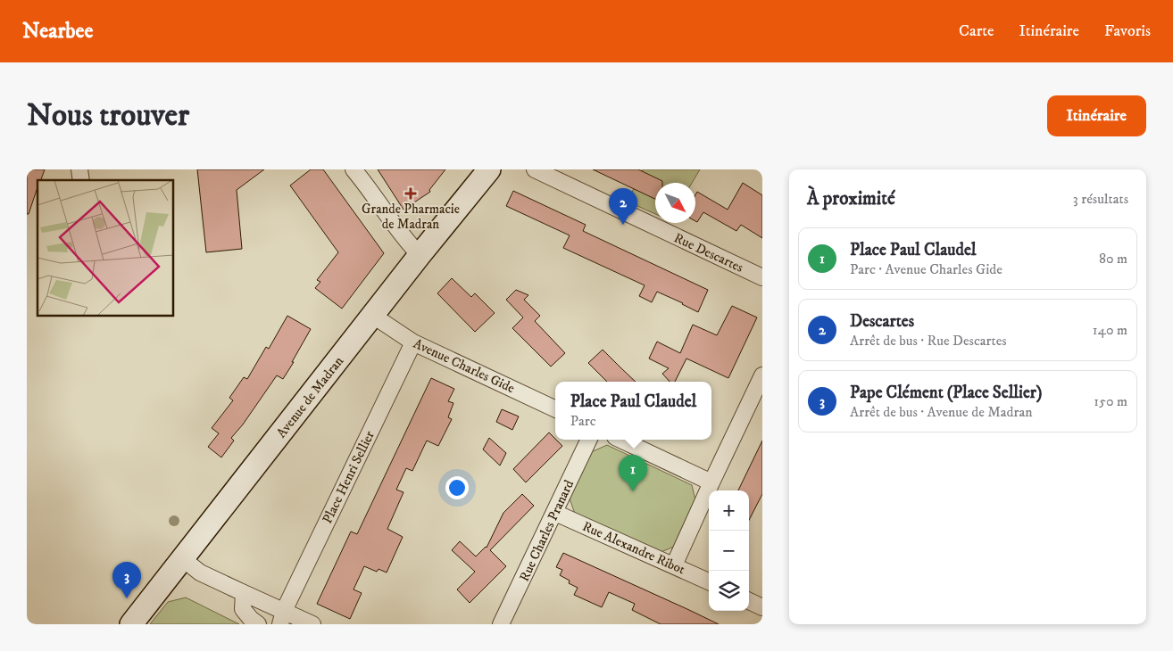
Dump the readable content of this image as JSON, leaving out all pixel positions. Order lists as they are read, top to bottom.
{
  "streets": {
    "main road": ["Avenue de Madran"],
    "street": [
      "Rue Descartes",
      "Avenue Charles Gide",
      "Place Henri Sellier",
      "Rue Charles Pranard",
      "Rue Alexandre Ribot"
    ]
  },
  "crossings": [
    ["Avenue Charles Gide", "Avenue de Madran"],
    ["Avenue Charles Gide", "Place Henri Sellier"],
    ["Rue Charles Pranard", "Rue Alexandre Ribot"]
  ],
  "places": {
    "health": ["Grande Pharmacie de Madran"]
  },
  "north": "bottom right",
  "page": {
    "header": "Nearbee",
    "nav": ["Carte", "Itinéraire", "Favoris"],
    "buttons": "Itinéraire",
    "title": "Nous trouver",
    "heading": ["À proximité", "3 résultats"],
    "pins": ["2", "1", "3"],
    "list": [
      {
        "mark": "1",
        "name": "Place Paul Claudel",
        "note": "Parc · Avenue Charles Gide",
        "value": "80 m"
      },
      {
        "mark": "2",
        "name": "Descartes",
        "note": "Arrêt de bus · Rue Descartes",
        "value": "140 m"
      },
      {
        "mark": "3",
        "name": "Pape Clément (Place Sellier)",
        "note": "Arrêt de bus · Avenue de Madran",
        "value": "150 m"
      }
    ],
    "popup": ["Place Paul Claudel", "Parc"],
    "map_buttons": ["+", "−"]
  }
}
